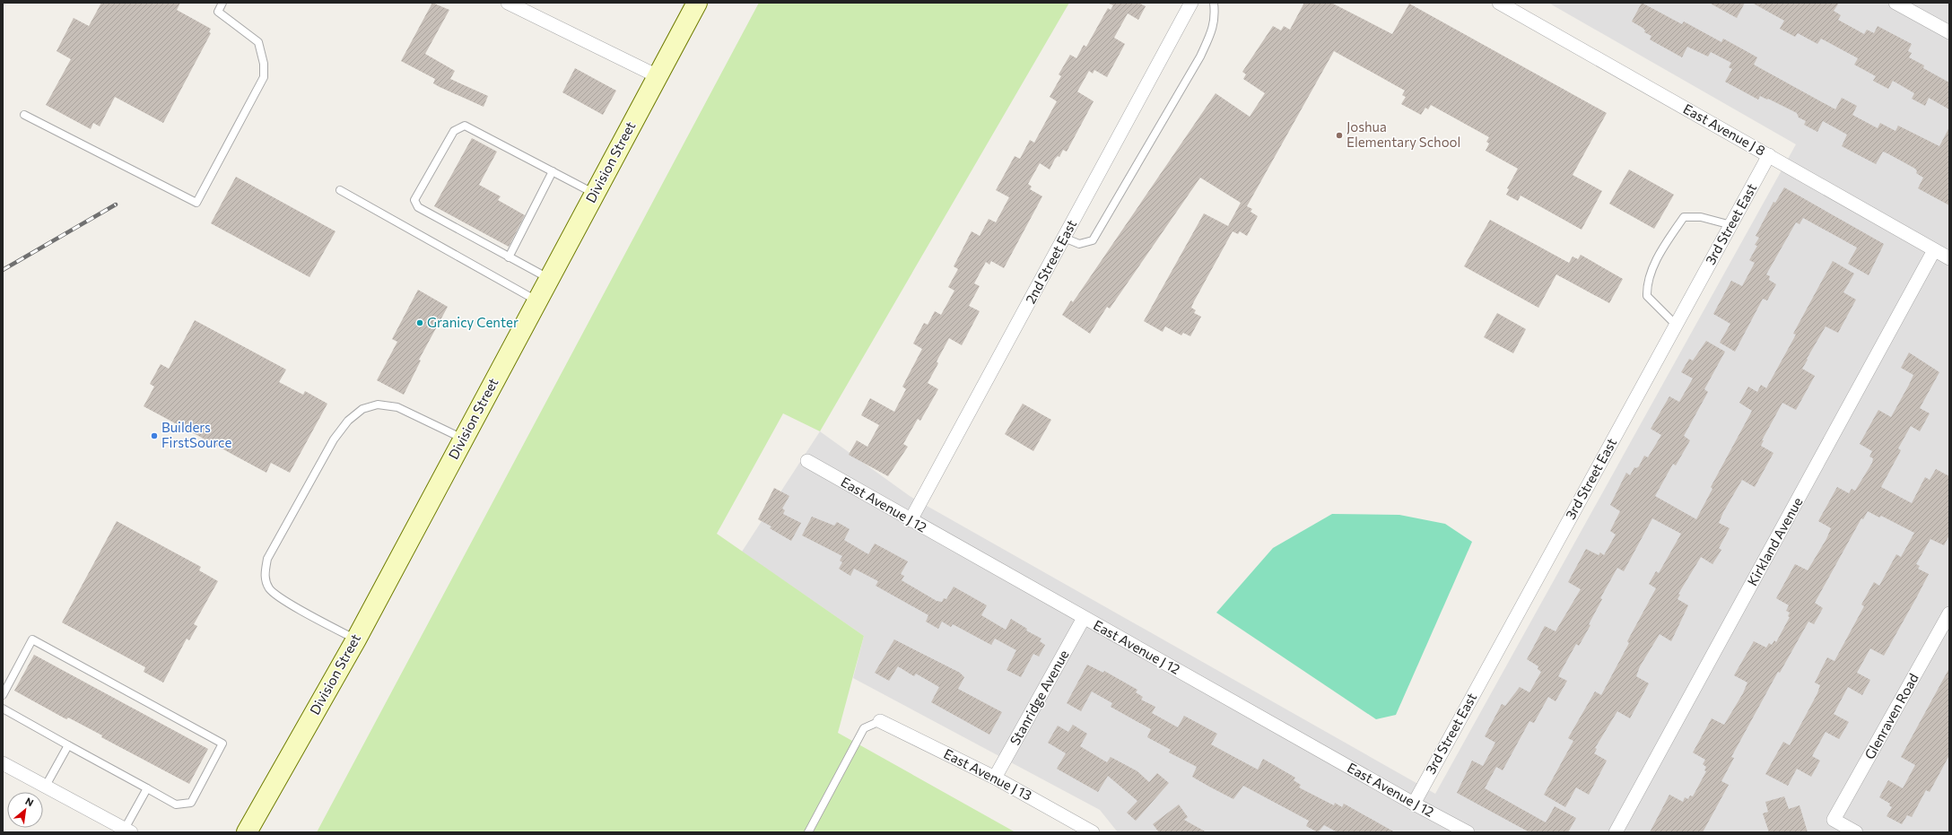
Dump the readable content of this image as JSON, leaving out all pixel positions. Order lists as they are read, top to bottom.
{
  "streets": {
    "main road": ["Division Street"],
    "street": [
      "East Avenue J 8",
      "3rd Street East",
      "2nd Street East",
      "East Avenue J 12",
      "Kirkland Avenue",
      "Stanridge Avenue",
      "Glenraven Road",
      "East Avenue J 13"
    ]
  },
  "crossings": [
    ["East Avenue J 8", "3rd Street East"],
    ["East Avenue J 8", "Kirkland Avenue"],
    ["3rd Street East", "East Avenue J 12"],
    ["2nd Street East", "East Avenue J 12"],
    ["East Avenue J 12", "Stanridge Avenue"],
    ["Stanridge Avenue", "East Avenue J 13"]
  ],
  "places": ["Joshua Elementary School", "Granicy Center", "Builders FirstSource"],
  "north": "top right"
}
